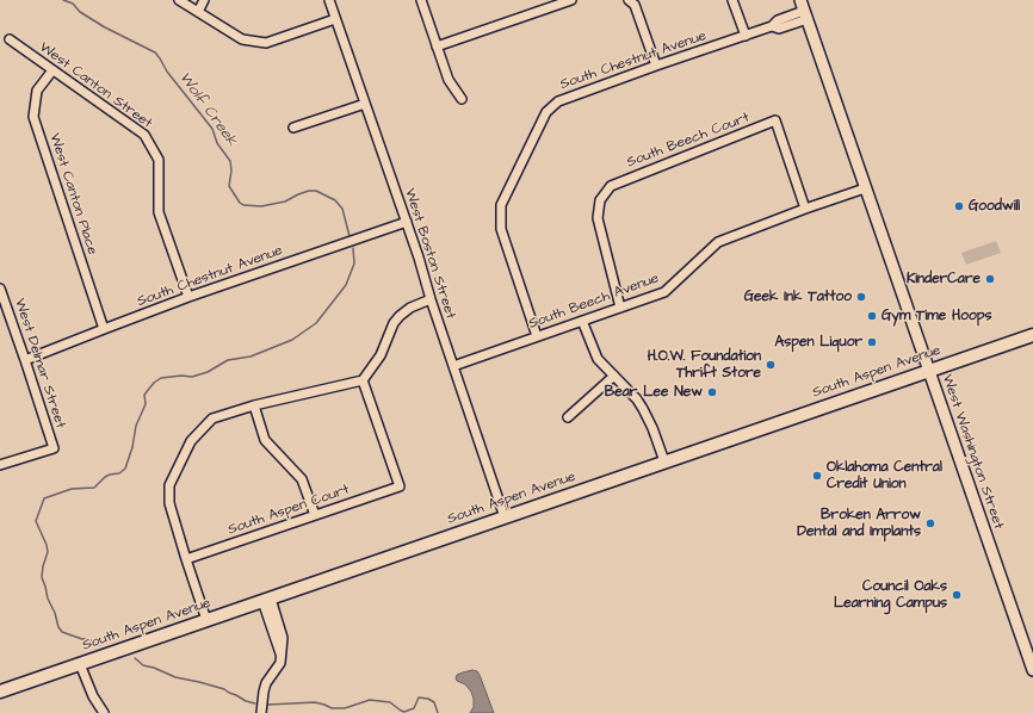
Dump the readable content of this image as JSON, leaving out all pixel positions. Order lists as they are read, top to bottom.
{
  "streets": {
    "main road": ["South Aspen Avenue", "West Washington Street"],
    "street": [
      "South Chestnut Avenue",
      "West Canton Street",
      "South Beech Court",
      "West Canton Place",
      "West Boston Street",
      "South Beech Avenue",
      "West Delmar Street",
      "South Aspen Court"
    ]
  },
  "crossings": [
    ["South Chestnut Avenue", "West Canton Street"],
    ["South Chestnut Avenue", "West Canton Place"],
    ["South Chestnut Avenue", "West Boston Street"],
    ["South Chestnut Avenue", "South Beech Avenue"],
    ["South Chestnut Avenue", "West Delmar Street"],
    ["South Chestnut Avenue", "West Washington Street"],
    ["West Canton Street", "West Canton Place"],
    ["South Beech Court", "South Beech Avenue"],
    ["West Boston Street", "South Beech Avenue"],
    ["West Boston Street", "South Aspen Avenue"],
    ["South Beech Avenue", "West Washington Street"],
    ["South Aspen Avenue", "West Washington Street"]
  ],
  "water": ["Wolf Creek"],
  "places": [
    "Goodwill",
    "KinderCare",
    "Geek Ink Tattoo",
    "Gym Time Hoops",
    "Aspen Liquor",
    "H.O.W. Foundation Thrift Store",
    "Bear Lee New",
    "Oklahoma Central Credit Union",
    "Broken Arrow Dental and Implants",
    "Council Oaks Learning Campus"
  ]
}
